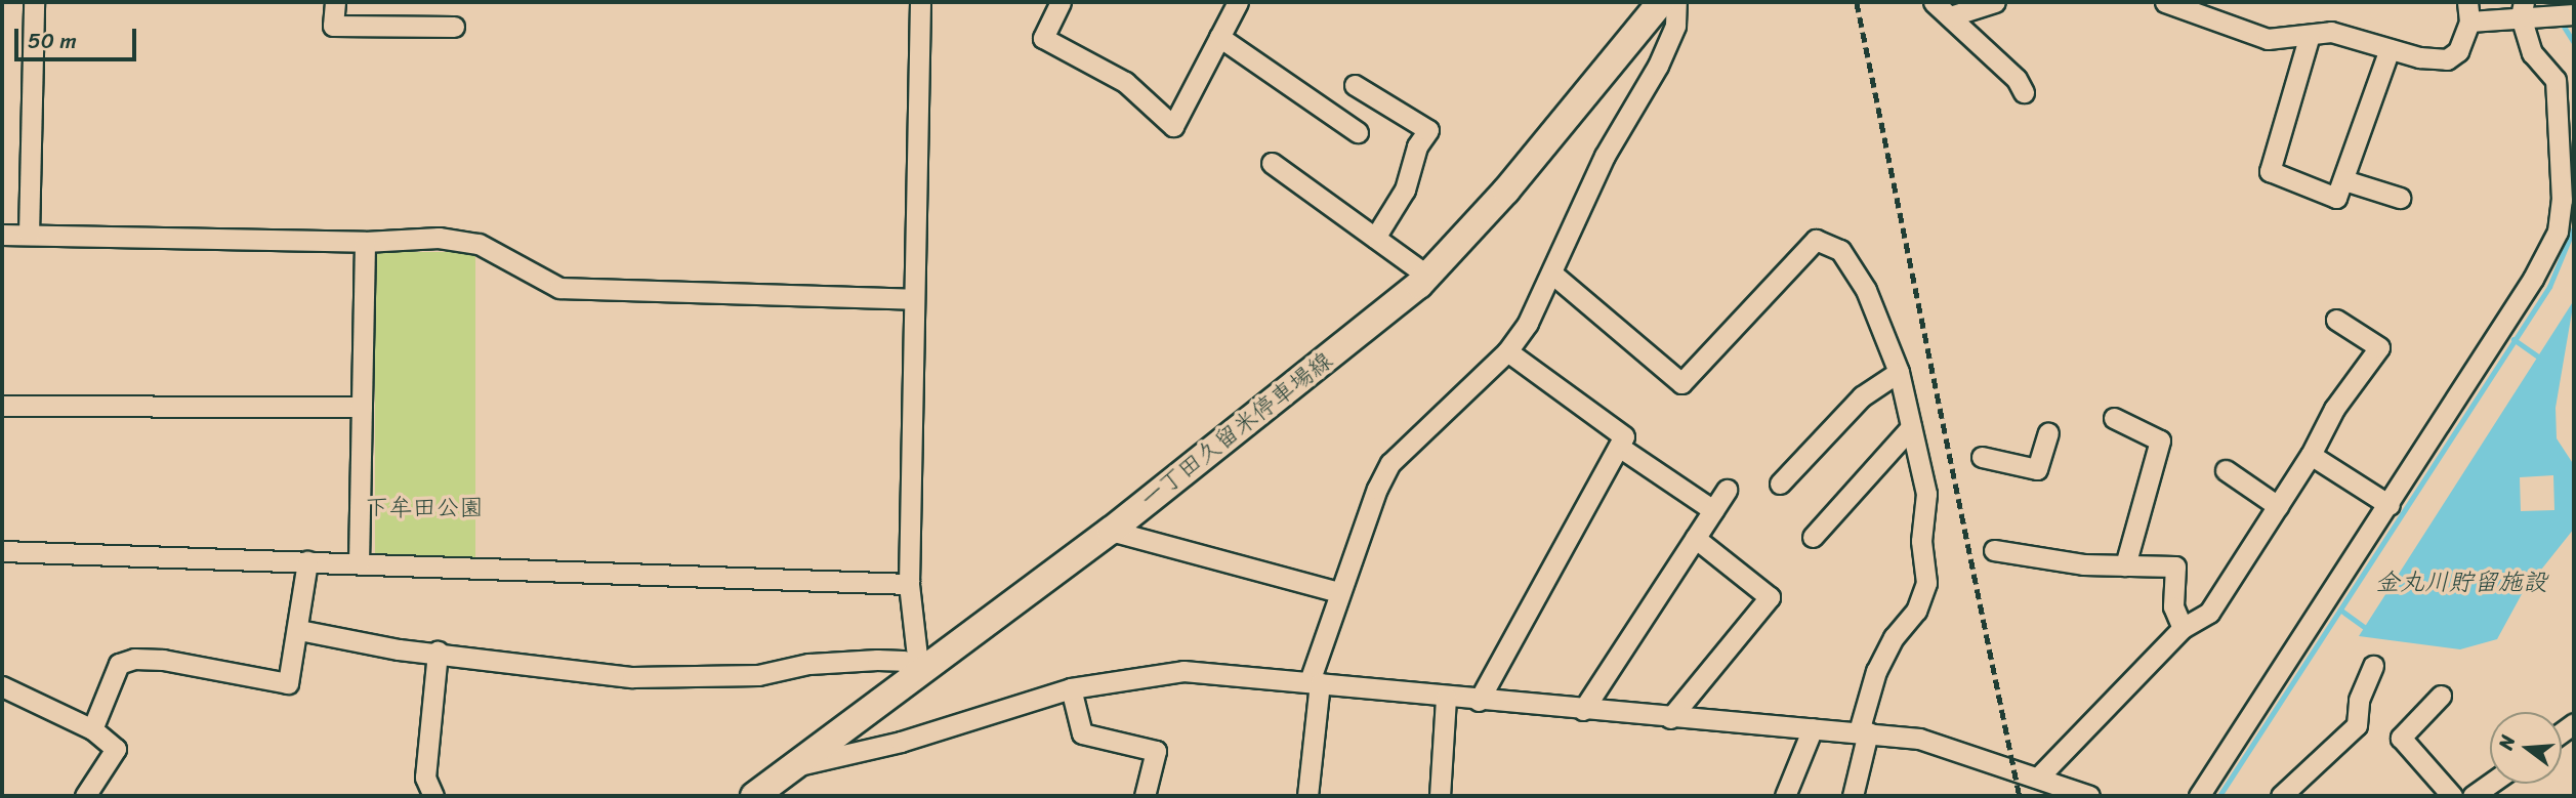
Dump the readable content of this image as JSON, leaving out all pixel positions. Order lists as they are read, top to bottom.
{
  "streets": {
    "main road": ["一丁田久留米停車場線"]
  },
  "water": ["金丸川貯留施設"],
  "parks": ["下牟田公園"],
  "scale_bar": "50 m",
  "north": "left"
}
